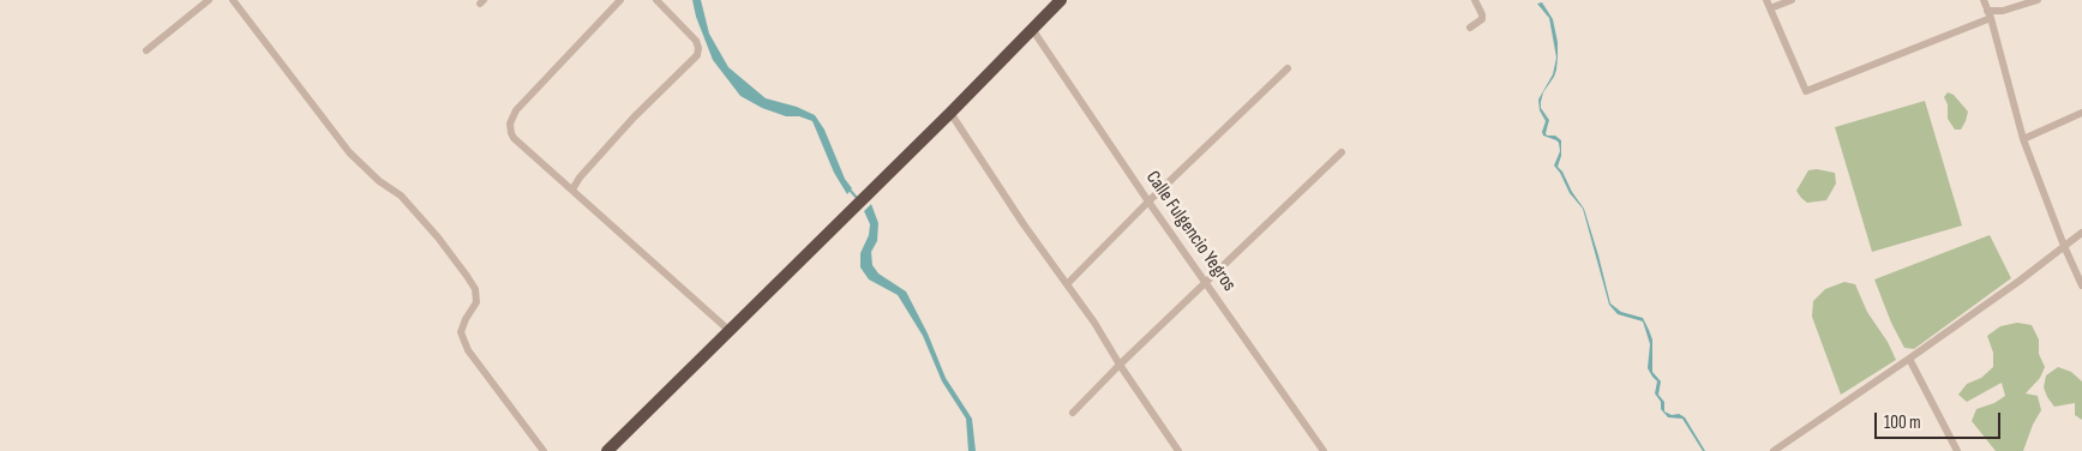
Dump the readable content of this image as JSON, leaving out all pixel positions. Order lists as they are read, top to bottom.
{
  "streets": {
    "street": ["Calle Fulgencio Yegros"]
  },
  "scale_bar": "100 m"
}
